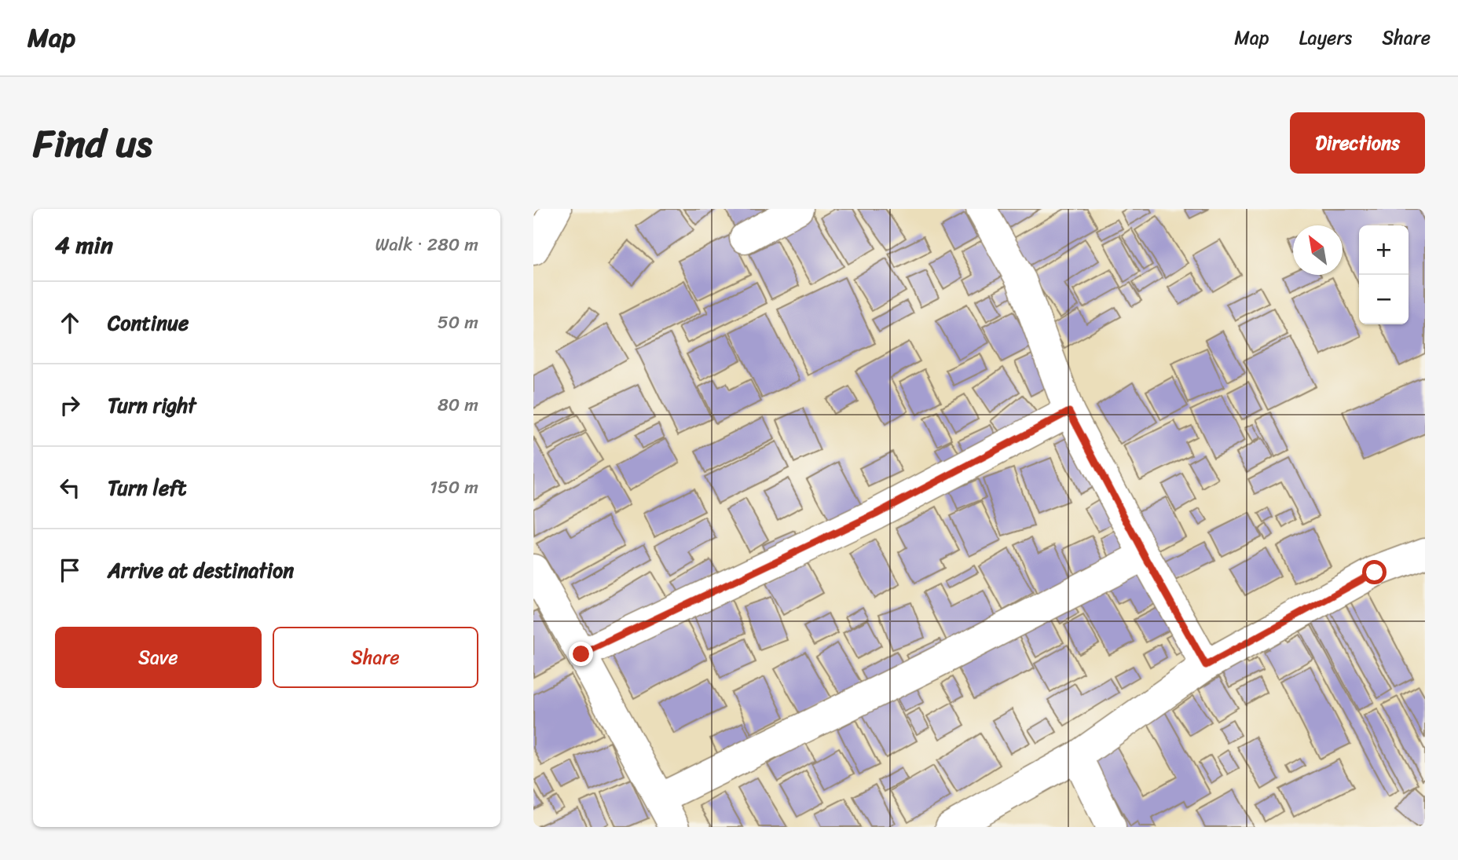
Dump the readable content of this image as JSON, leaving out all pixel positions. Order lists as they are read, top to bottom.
{
  "north": "top left",
  "page": {
    "header": "Map",
    "nav": ["Map", "Layers", "Share"],
    "title": "Find us",
    "buttons": [
      "Directions",
      ["Save", "Share"]
    ],
    "heading": ["4 min", "Walk · 280 m"],
    "map_buttons": ["+", "−"],
    "list": [
      ["Continue", "50 m"],
      ["Turn right", "80 m"],
      ["Turn left", "150 m"],
      "Arrive at destination"
    ]
  }
}
